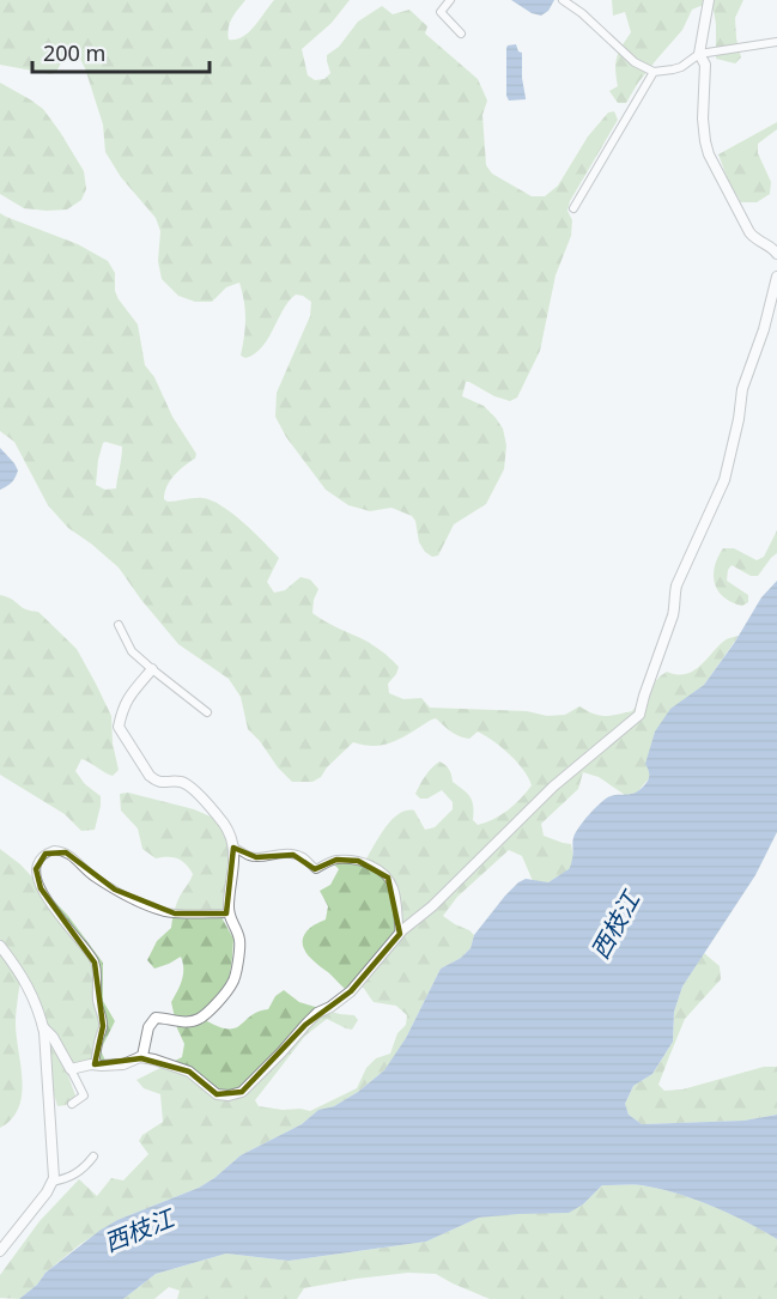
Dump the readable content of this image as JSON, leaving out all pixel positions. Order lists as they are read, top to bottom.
{
  "water": ["西枝江"],
  "scale_bar": "200 m"
}
